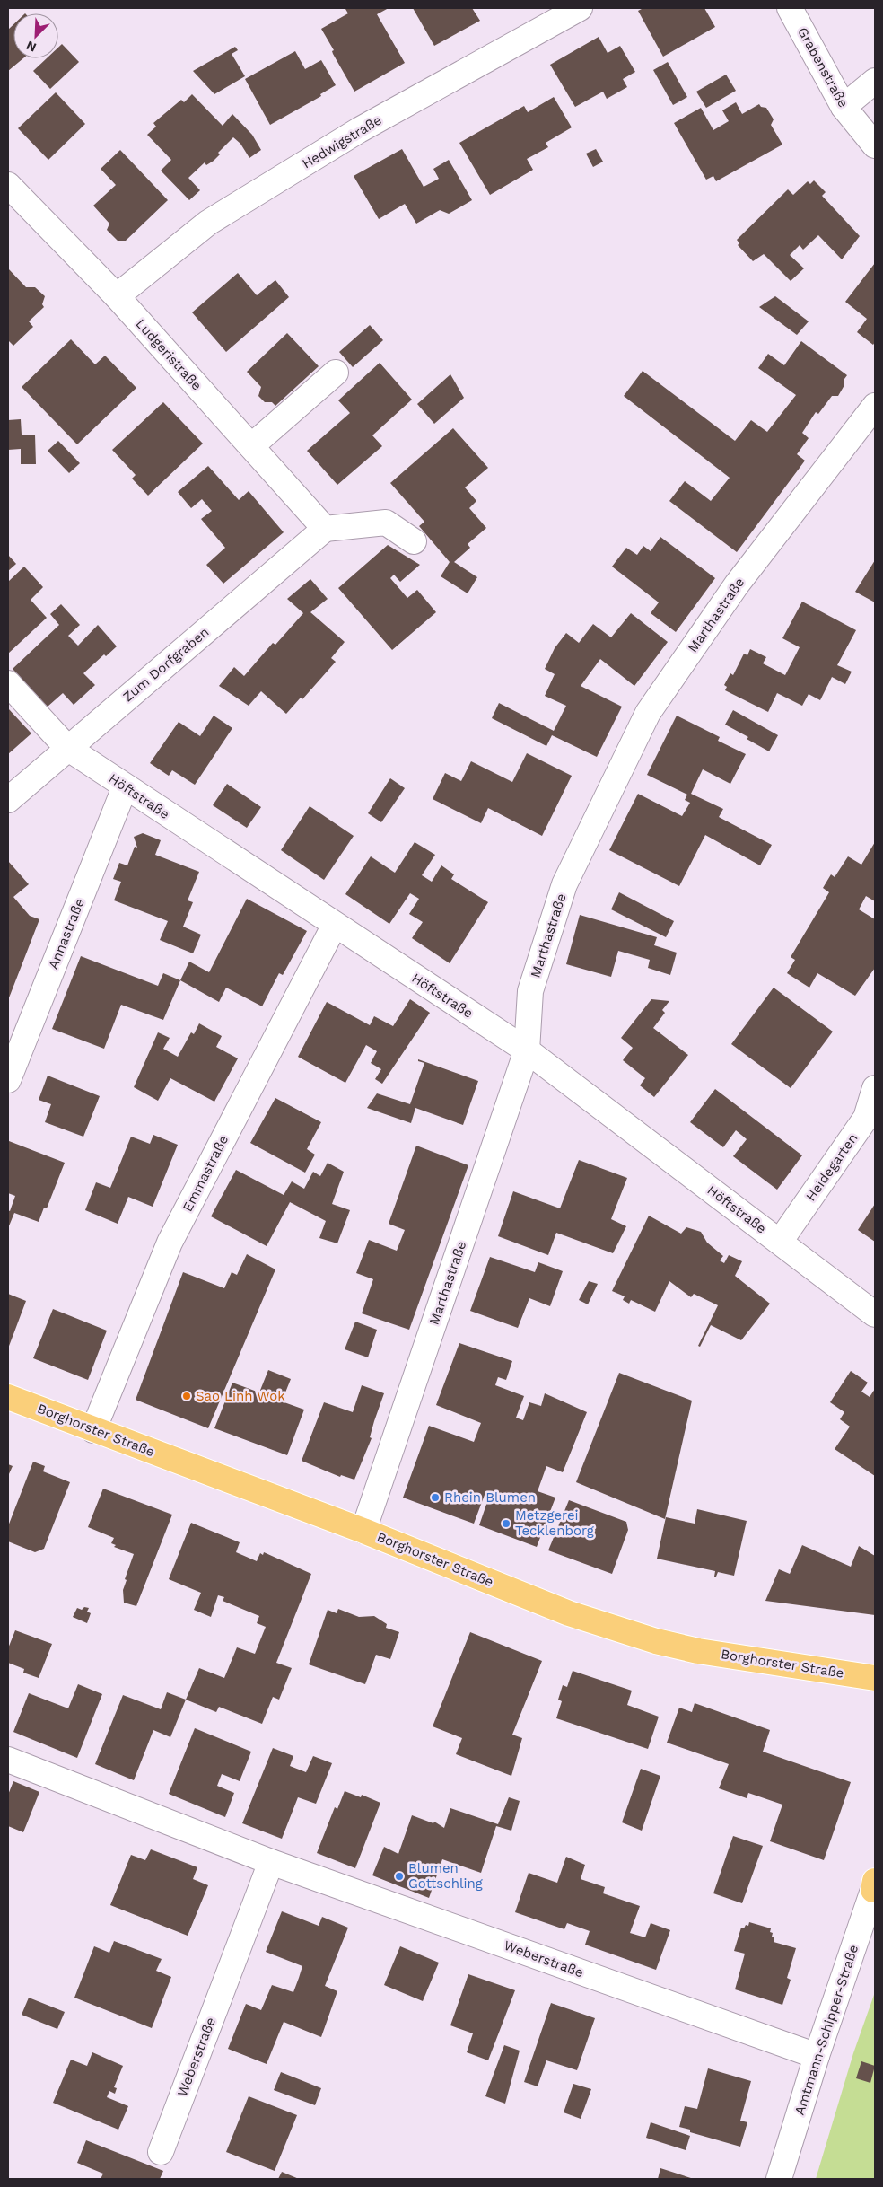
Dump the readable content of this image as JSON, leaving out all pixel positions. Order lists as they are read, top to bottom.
{
  "streets": {
    "main road": ["Borghorster Straße"],
    "street": [
      "Grabenstraße",
      "Hedwigstraße",
      "Ludgeristraße",
      "Marthastraße",
      "Zum Dorfgraben",
      "Höftstraße",
      "Annastraße",
      "Heidegarten",
      "Emmastraße",
      "Weberstraße",
      "Amtmann-Schipper-Straße"
    ]
  },
  "crossings": [
    ["Hedwigstraße", "Ludgeristraße"],
    ["Ludgeristraße", "Zum Dorfgraben"],
    ["Marthastraße", "Höftstraße"],
    ["Marthastraße", "Borghorster Straße"],
    ["Zum Dorfgraben", "Höftstraße"],
    ["Höftstraße", "Annastraße"],
    ["Höftstraße", "Heidegarten"],
    ["Höftstraße", "Emmastraße"],
    ["Emmastraße", "Borghorster Straße"],
    ["Weberstraße", "Amtmann-Schipper-Straße"]
  ],
  "places": [
    "Sao Linh Wok",
    "Rhein Blumen",
    "Metzgerei Tecklenborg",
    "Blumen Gottschling"
  ],
  "north": "bottom left"
}
